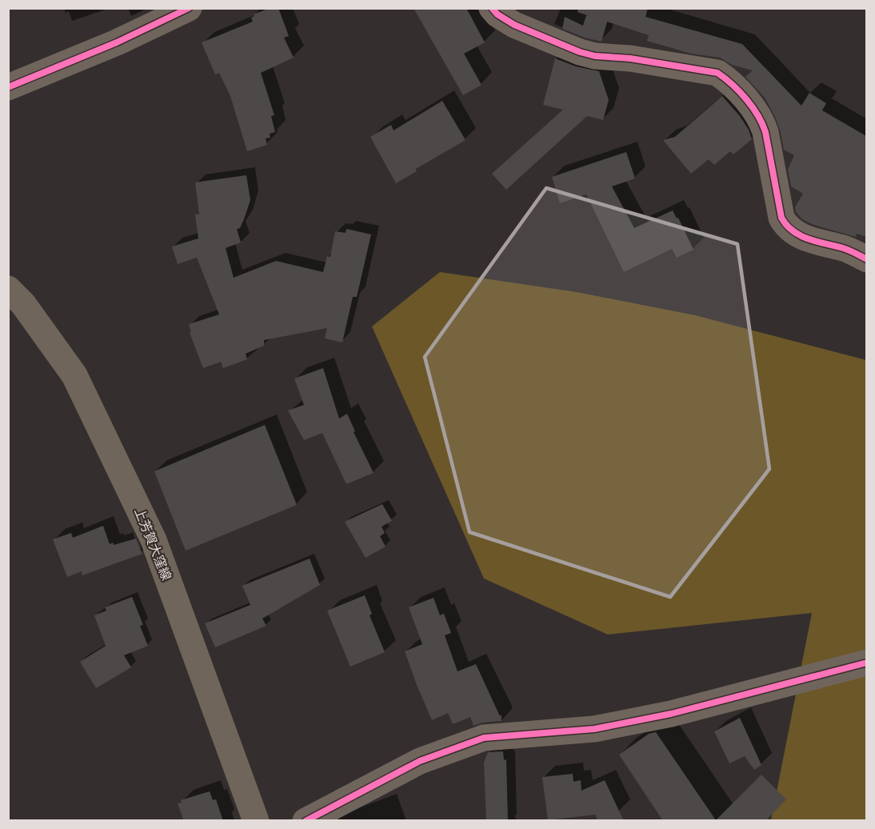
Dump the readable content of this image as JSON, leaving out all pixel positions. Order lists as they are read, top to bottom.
{
  "streets": {
    "main road": ["上芳賀大窪線"]
  }
}
